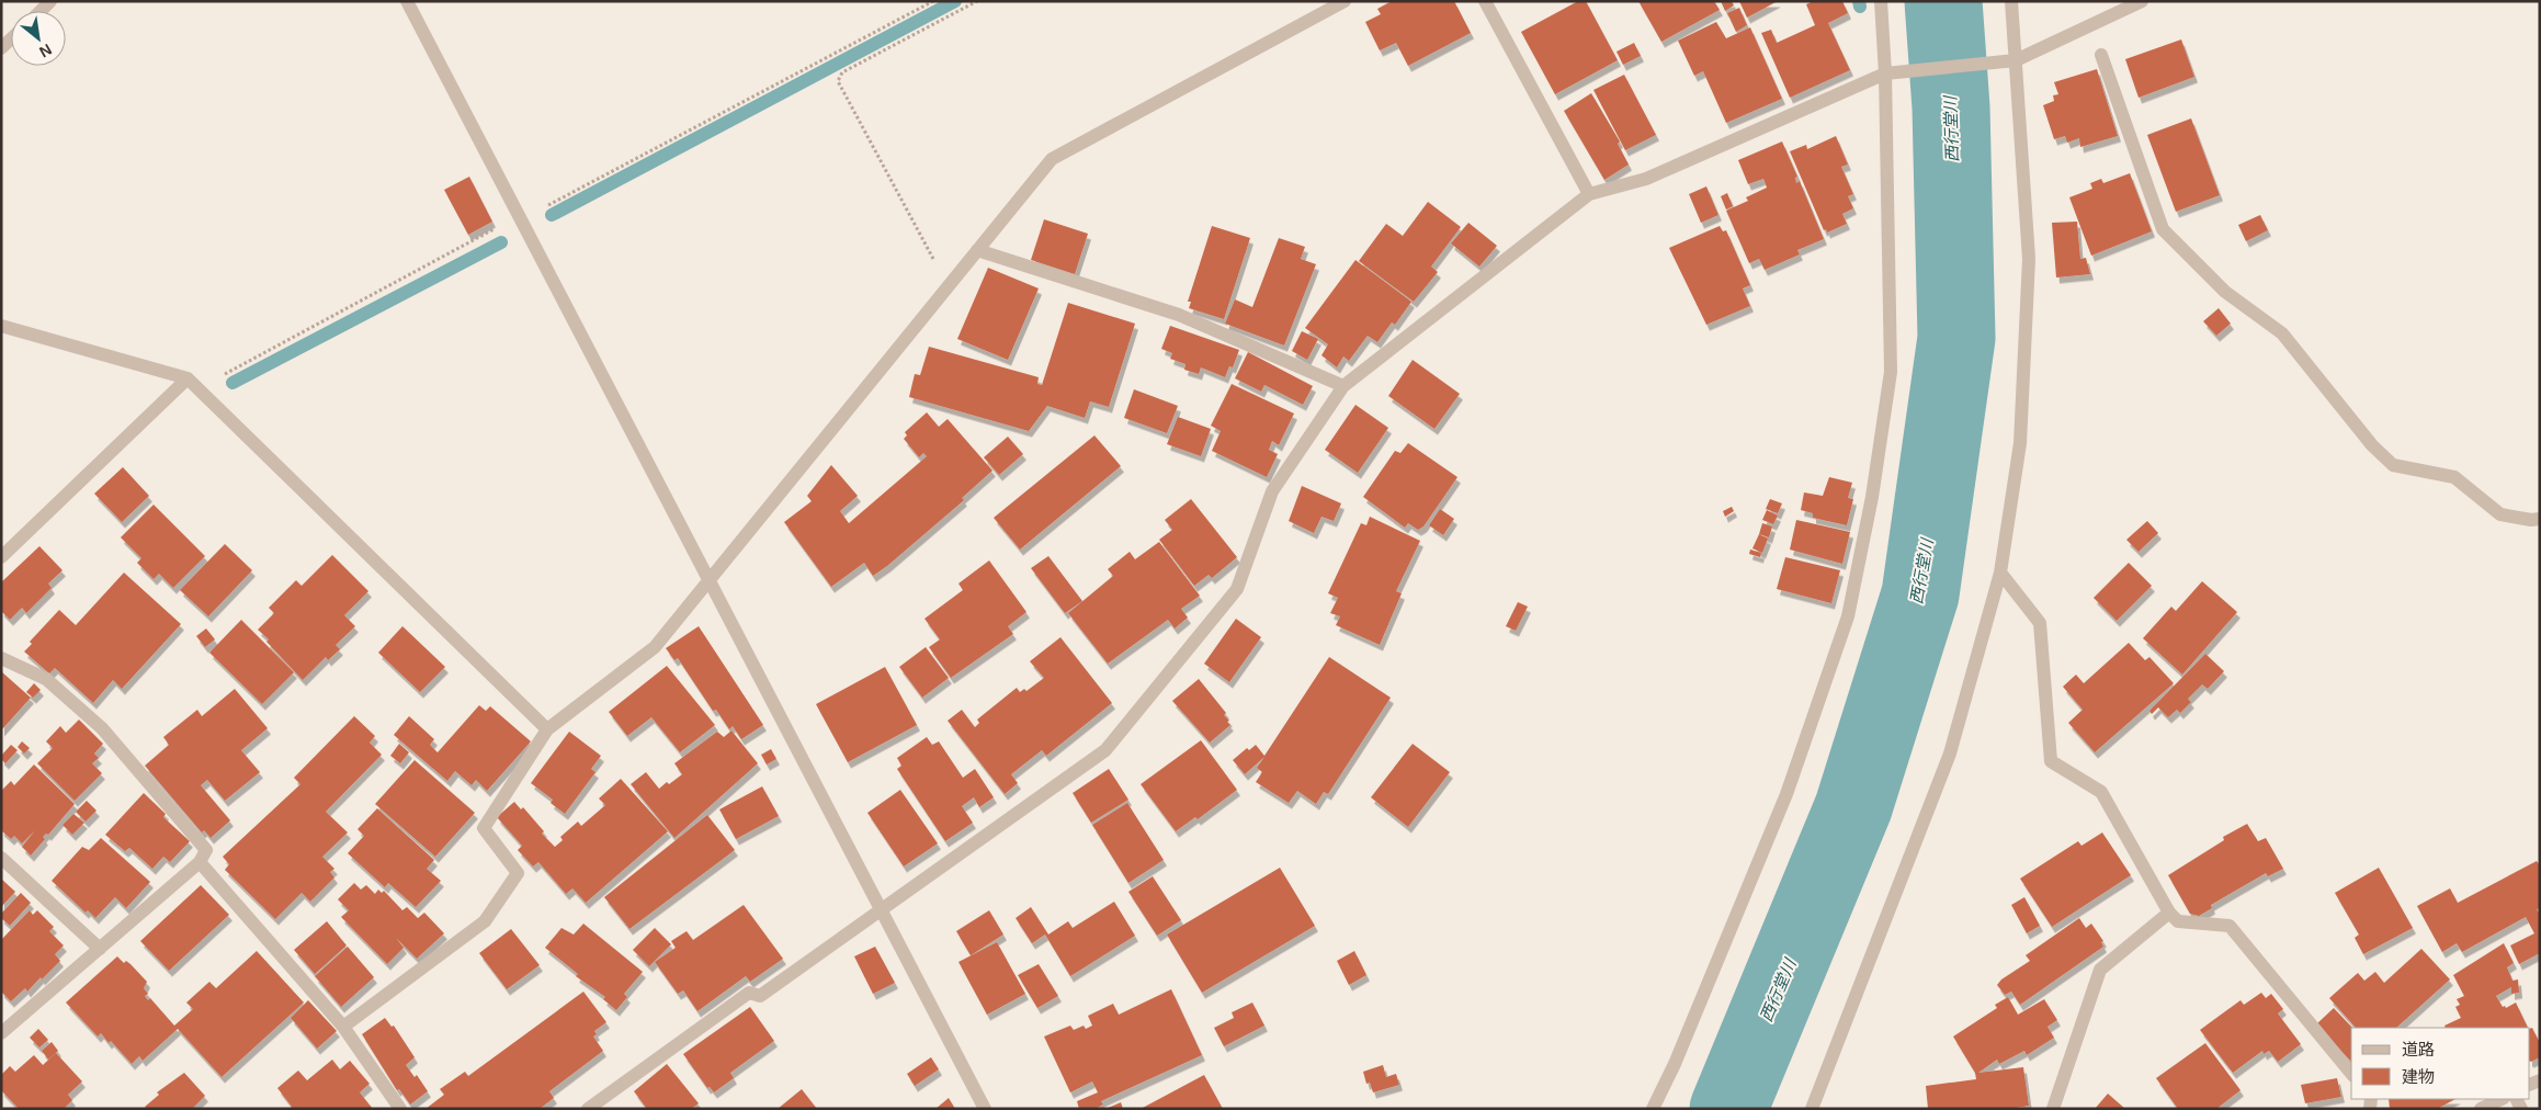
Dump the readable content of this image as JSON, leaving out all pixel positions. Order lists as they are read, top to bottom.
{
  "water": ["西行堂川"],
  "legend": ["道路", "建物"],
  "north": "bottom right"
}
